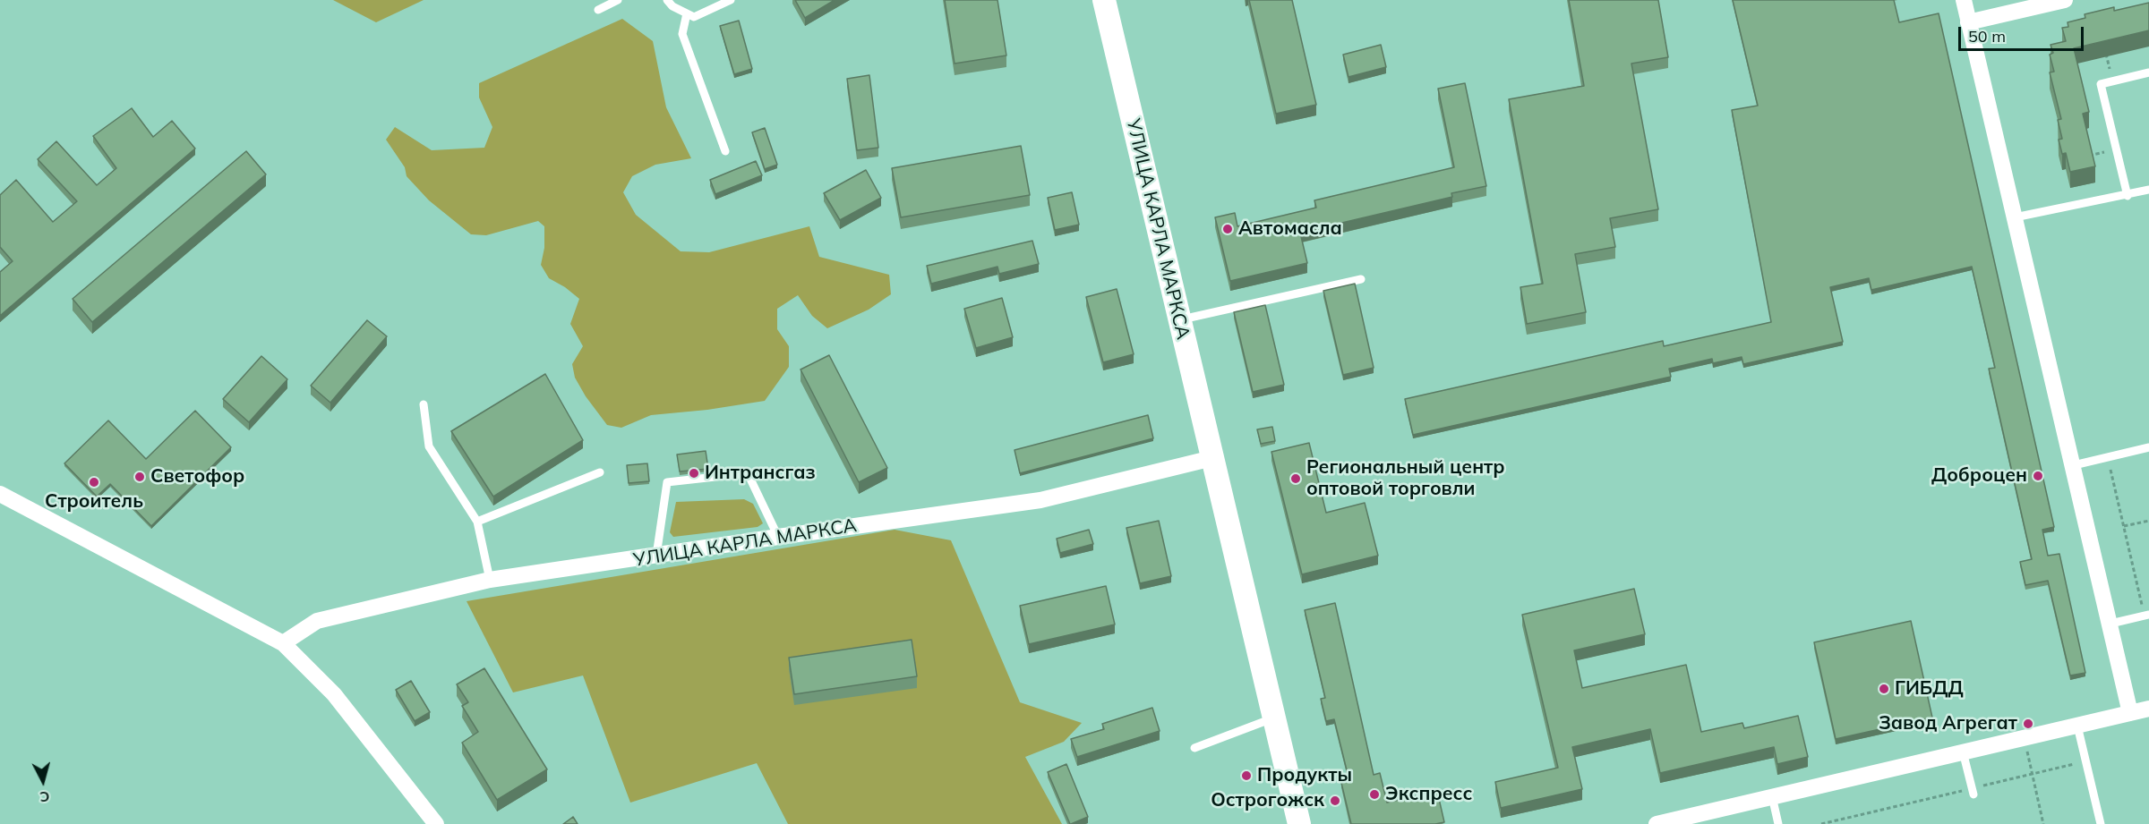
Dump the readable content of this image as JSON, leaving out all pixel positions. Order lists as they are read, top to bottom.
{
  "streets": {
    "main road": ["УЛИЦА КАРЛА МАРКСА"]
  },
  "places": [
    "Автомасла",
    "Интрансгаз",
    "Доброцен",
    "Светофор",
    "Региональный центр оптовой торговли",
    "Строитель",
    "ГИБДД",
    "Завод Агрегат",
    "Продукты",
    "Экспресс",
    "Острогожск"
  ],
  "scale_bar": "50 m",
  "north": "bottom"
}
